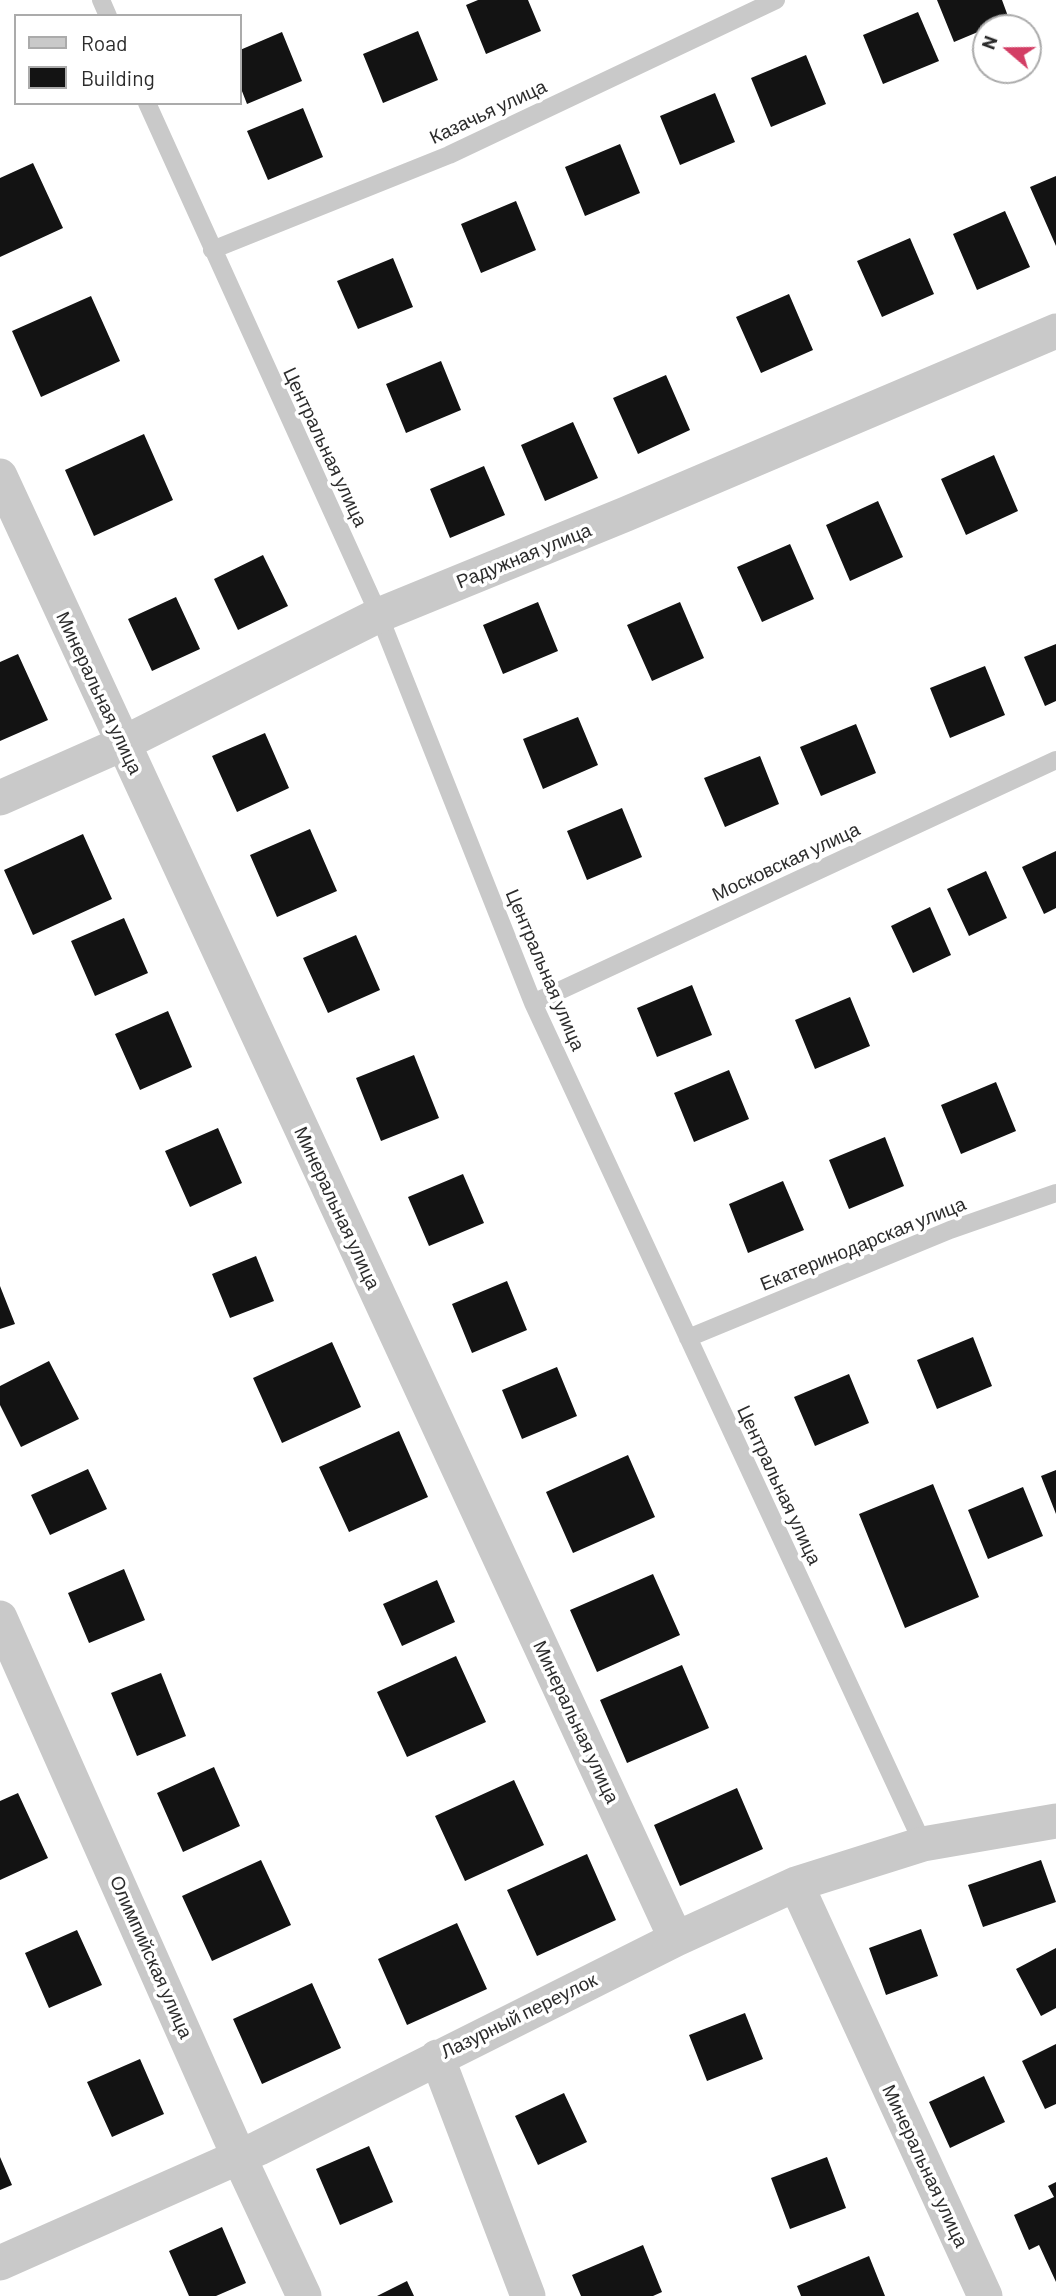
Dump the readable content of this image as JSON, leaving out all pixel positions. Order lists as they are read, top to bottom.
{
  "streets": {
    "street": [
      "Радужная улица",
      "Минеральная улица",
      "Олимпийская улица",
      "Лазурный переулок"
    ],
    "lane": [
      "Казачья улица",
      "Центральная улица",
      "Московская улица",
      "Екатеринодарская улица"
    ]
  },
  "crossings": [
    ["Казачья улица", "Центральная улица"],
    ["Центральная улица", "Радужная улица"],
    ["Центральная улица", "Московская улица"],
    ["Центральная улица", "Екатеринодарская улица"],
    ["Центральная улица", "Лазурный переулок"],
    ["Радужная улица", "Минеральная улица"],
    ["Минеральная улица", "Лазурный переулок"],
    ["Олимпийская улица", "Лазурный переулок"]
  ],
  "legend": ["Road", "Building"],
  "north": "left"
}
